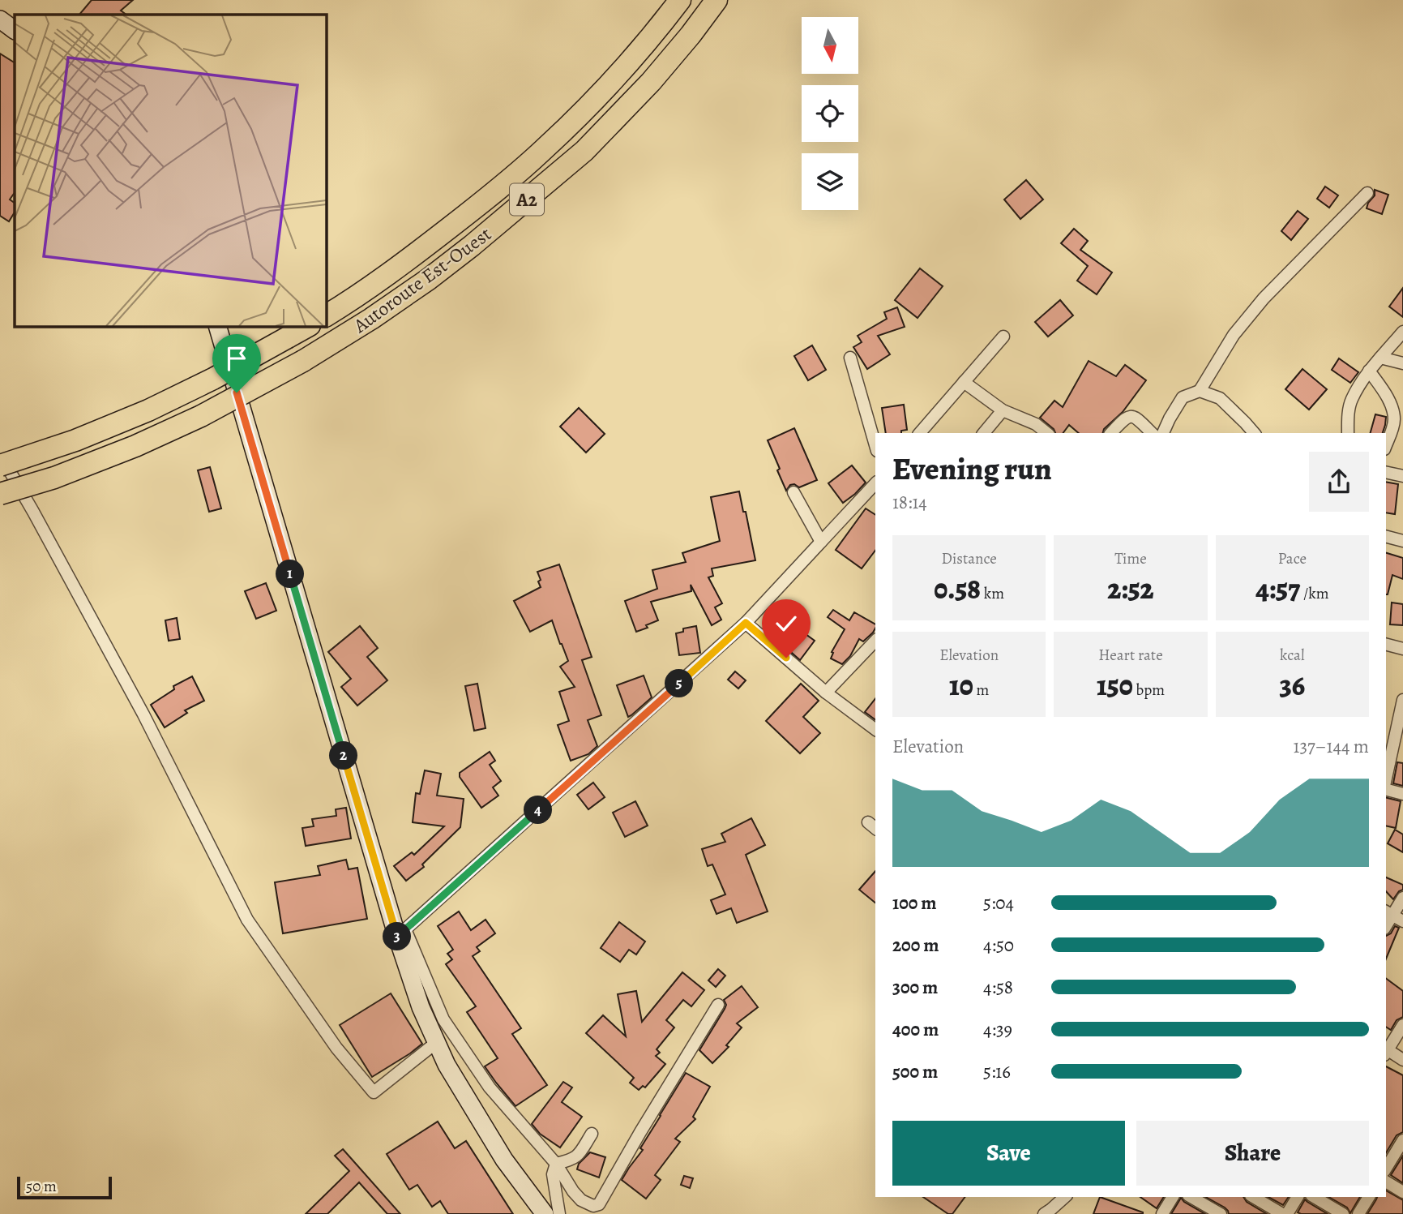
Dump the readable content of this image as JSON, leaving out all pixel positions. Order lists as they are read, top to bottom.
{
  "streets": {
    "highway": ["A2", "Autoroute Est-Ouest"]
  },
  "scale_bar": "50 m",
  "north": "bottom",
  "page": {
    "heading": ["Evening run", "18:14"],
    "stats": [
      ["Distance", "0.58 km"],
      ["Time", "2:52"],
      ["Pace", "4:57 /km"],
      ["Elevation", "10 m"],
      ["Heart rate", "150 bpm"],
      ["kcal", "36"]
    ],
    "pins": [
      "1",
      "5",
      "2",
      "4",
      "3"
    ],
    "chart": ["Elevation", "137–144 m"],
    "list": [
      {
        "name": "100 m",
        "note": "5:04"
      },
      {
        "name": "200 m",
        "note": "4:50"
      },
      {
        "name": "300 m",
        "note": "4:58"
      },
      {
        "name": "400 m",
        "note": "4:39"
      },
      {
        "name": "500 m",
        "note": "5:16"
      }
    ],
    "buttons": ["Save", "Share"],
    "scale": "50 m"
  }
}
